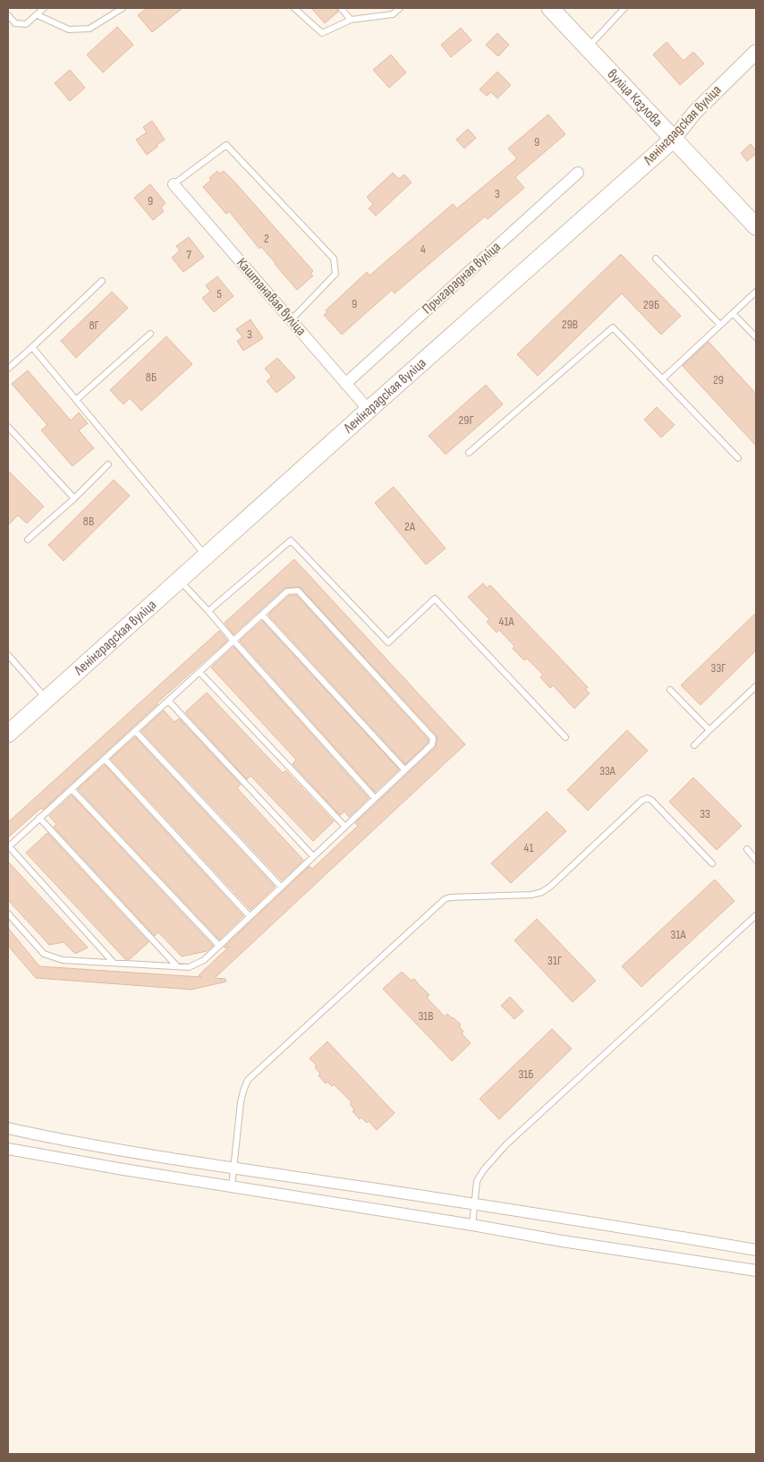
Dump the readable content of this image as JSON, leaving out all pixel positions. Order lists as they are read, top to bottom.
{
  "streets": {
    "main road": ["вуліца Казлова", "Ленінградская вуліца"],
    "street": ["Прыгарадная вуліца", "Каштанавая вуліца"]
  },
  "crossings": [
    ["вуліца Казлова", "Ленінградская вуліца"],
    ["Ленінградская вуліца", "Каштанавая вуліца"],
    ["Прыгарадная вуліца", "Каштанавая вуліца"]
  ],
  "house_numbers": [
    "9",
    "3",
    "9",
    "2",
    "4",
    "7",
    "5",
    "9",
    "29Б",
    "29В",
    "8Г",
    "3",
    "8Б",
    "29",
    "29Г",
    "8В",
    "2А",
    "41А",
    "33Г",
    "33А",
    "33",
    "41",
    "31А",
    "31Г",
    "31В",
    "31Б"
  ]
}
